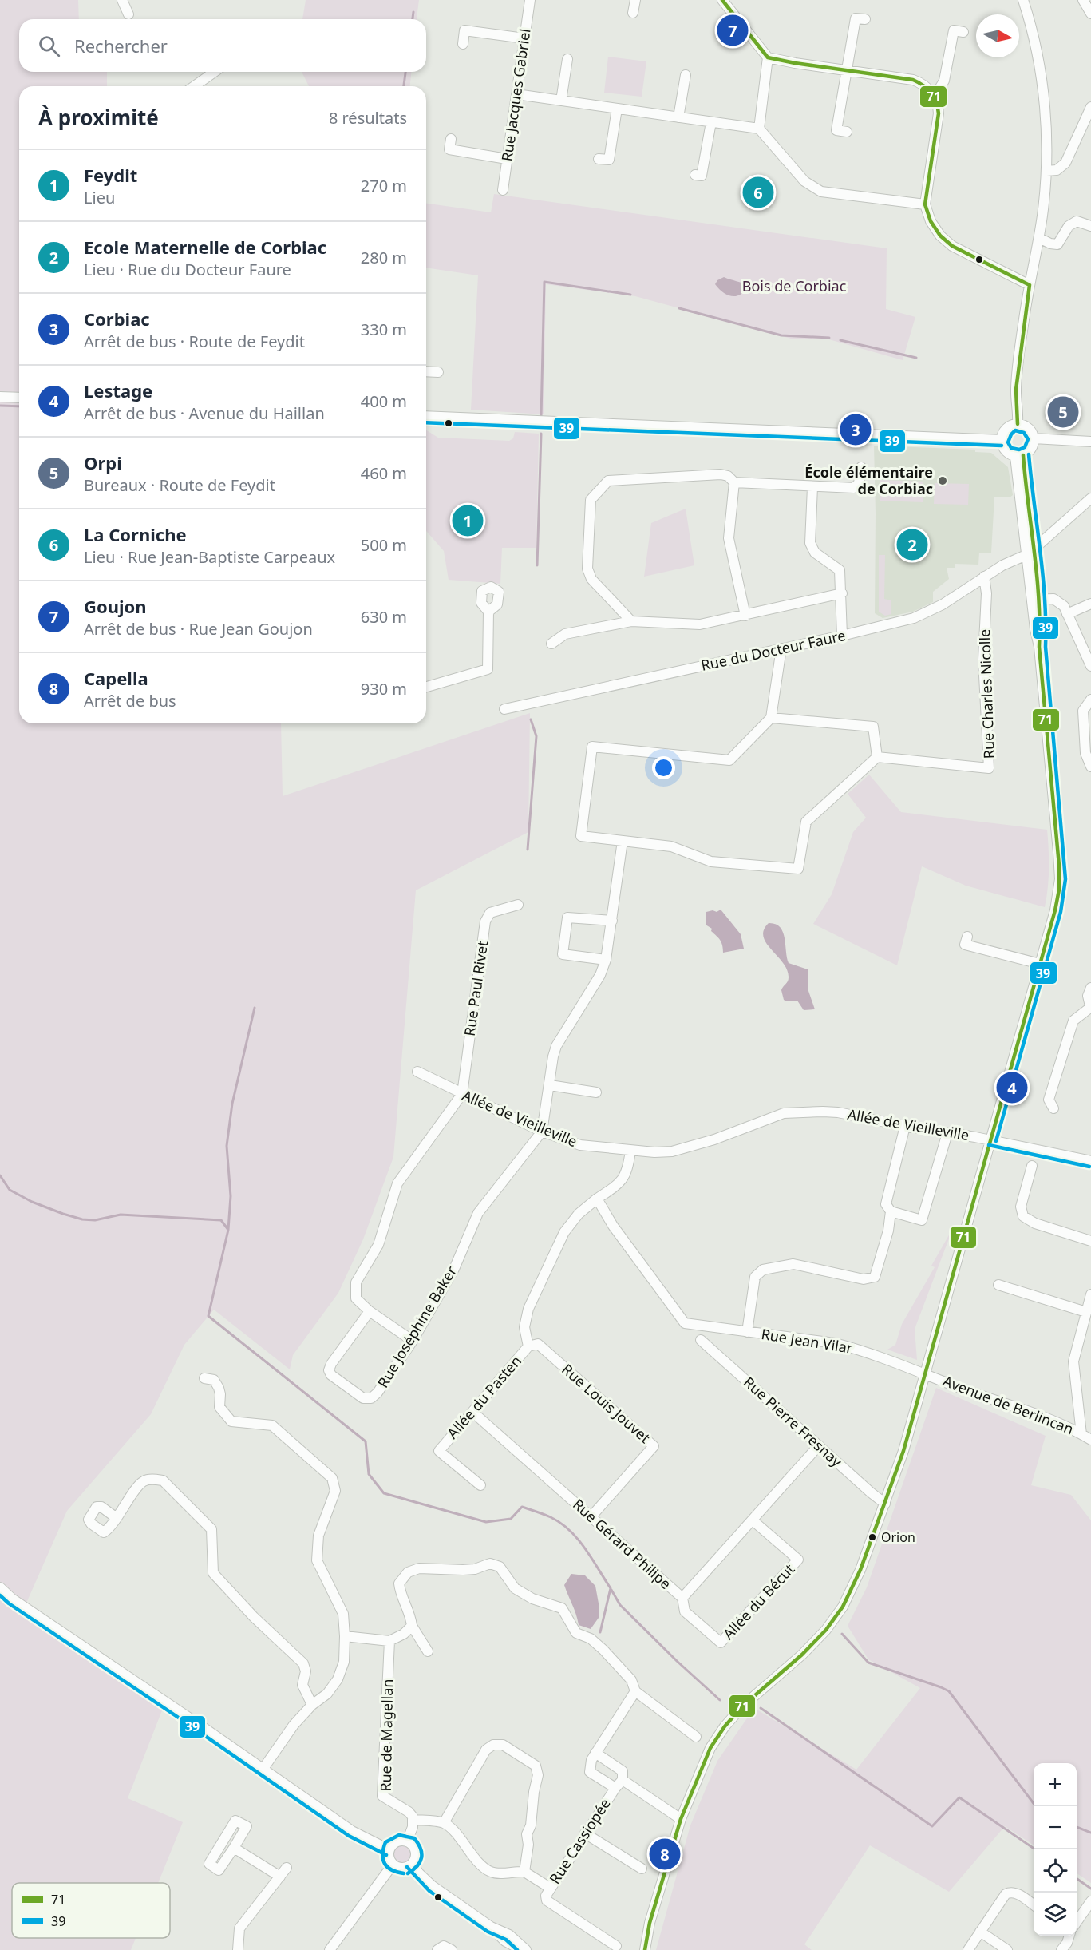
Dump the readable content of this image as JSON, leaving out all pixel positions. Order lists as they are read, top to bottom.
{
  "streets": {
    "street": [
      "Rue Jacques Gabriel",
      "Rue du Docteur Faure",
      "Rue Charles Nicolle",
      "Rue Paul Rivet",
      "Allée de Vieilleville",
      "Rue Joséphine Baker",
      "Rue Jean Vilar",
      "Allée du Pasten",
      "Rue Louis Jouvet",
      "Avenue de Berlincan",
      "Rue Pierre Fresnay",
      "Rue Gérard Philipe",
      "Allée du Bécut",
      "Rue de Magellan",
      "Rue Cassiopée"
    ]
  },
  "crossings": [
    ["Rue du Docteur Faure", "Rue Charles Nicolle"],
    ["Rue Paul Rivet", "Allée de Vieilleville"],
    ["Allée de Vieilleville", "Rue Joséphine Baker"],
    ["Rue Jean Vilar", "Avenue de Berlincan"],
    ["Allée du Pasten", "Rue Louis Jouvet"],
    ["Allée du Pasten", "Rue Gérard Philipe"],
    ["Rue Louis Jouvet", "Rue Gérard Philipe"],
    ["Rue Pierre Fresnay", "Rue Gérard Philipe"],
    ["Rue Gérard Philipe", "Allée du Bécut"]
  ],
  "parks": ["Bois de Corbiac"],
  "places": ["École élémentaire de Corbiac", "Orion"],
  "lines": ["transit line 71", "transit line 39"],
  "legend": ["71", "39"],
  "north": "right",
  "page": {
    "pins": [
      "7",
      "6",
      "5",
      "3",
      "1",
      "2",
      "4",
      "8"
    ],
    "search": "Rechercher",
    "heading": ["À proximité", "8 résultats"],
    "list": [
      {
        "mark": "1",
        "name": "Feydit",
        "note": "Lieu",
        "value": "270 m"
      },
      {
        "mark": "2",
        "name": "Ecole Maternelle de Corbiac",
        "note": "Lieu · Rue du Docteur Faure",
        "value": "280 m"
      },
      {
        "mark": "3",
        "name": "Corbiac",
        "note": "Arrêt de bus · Route de Feydit",
        "value": "330 m"
      },
      {
        "mark": "4",
        "name": "Lestage",
        "note": "Arrêt de bus · Avenue du Haillan",
        "value": "400 m"
      },
      {
        "mark": "5",
        "name": "Orpi",
        "note": "Bureaux · Route de Feydit",
        "value": "460 m"
      },
      {
        "mark": "6",
        "name": "La Corniche",
        "note": "Lieu · Rue Jean-Baptiste Carpeaux",
        "value": "500 m"
      },
      {
        "mark": "7",
        "name": "Goujon",
        "note": "Arrêt de bus · Rue Jean Goujon",
        "value": "630 m"
      },
      {
        "mark": "8",
        "name": "Capella",
        "note": "Arrêt de bus",
        "value": "930 m"
      }
    ],
    "map_buttons": ["+", "−"]
  }
}
